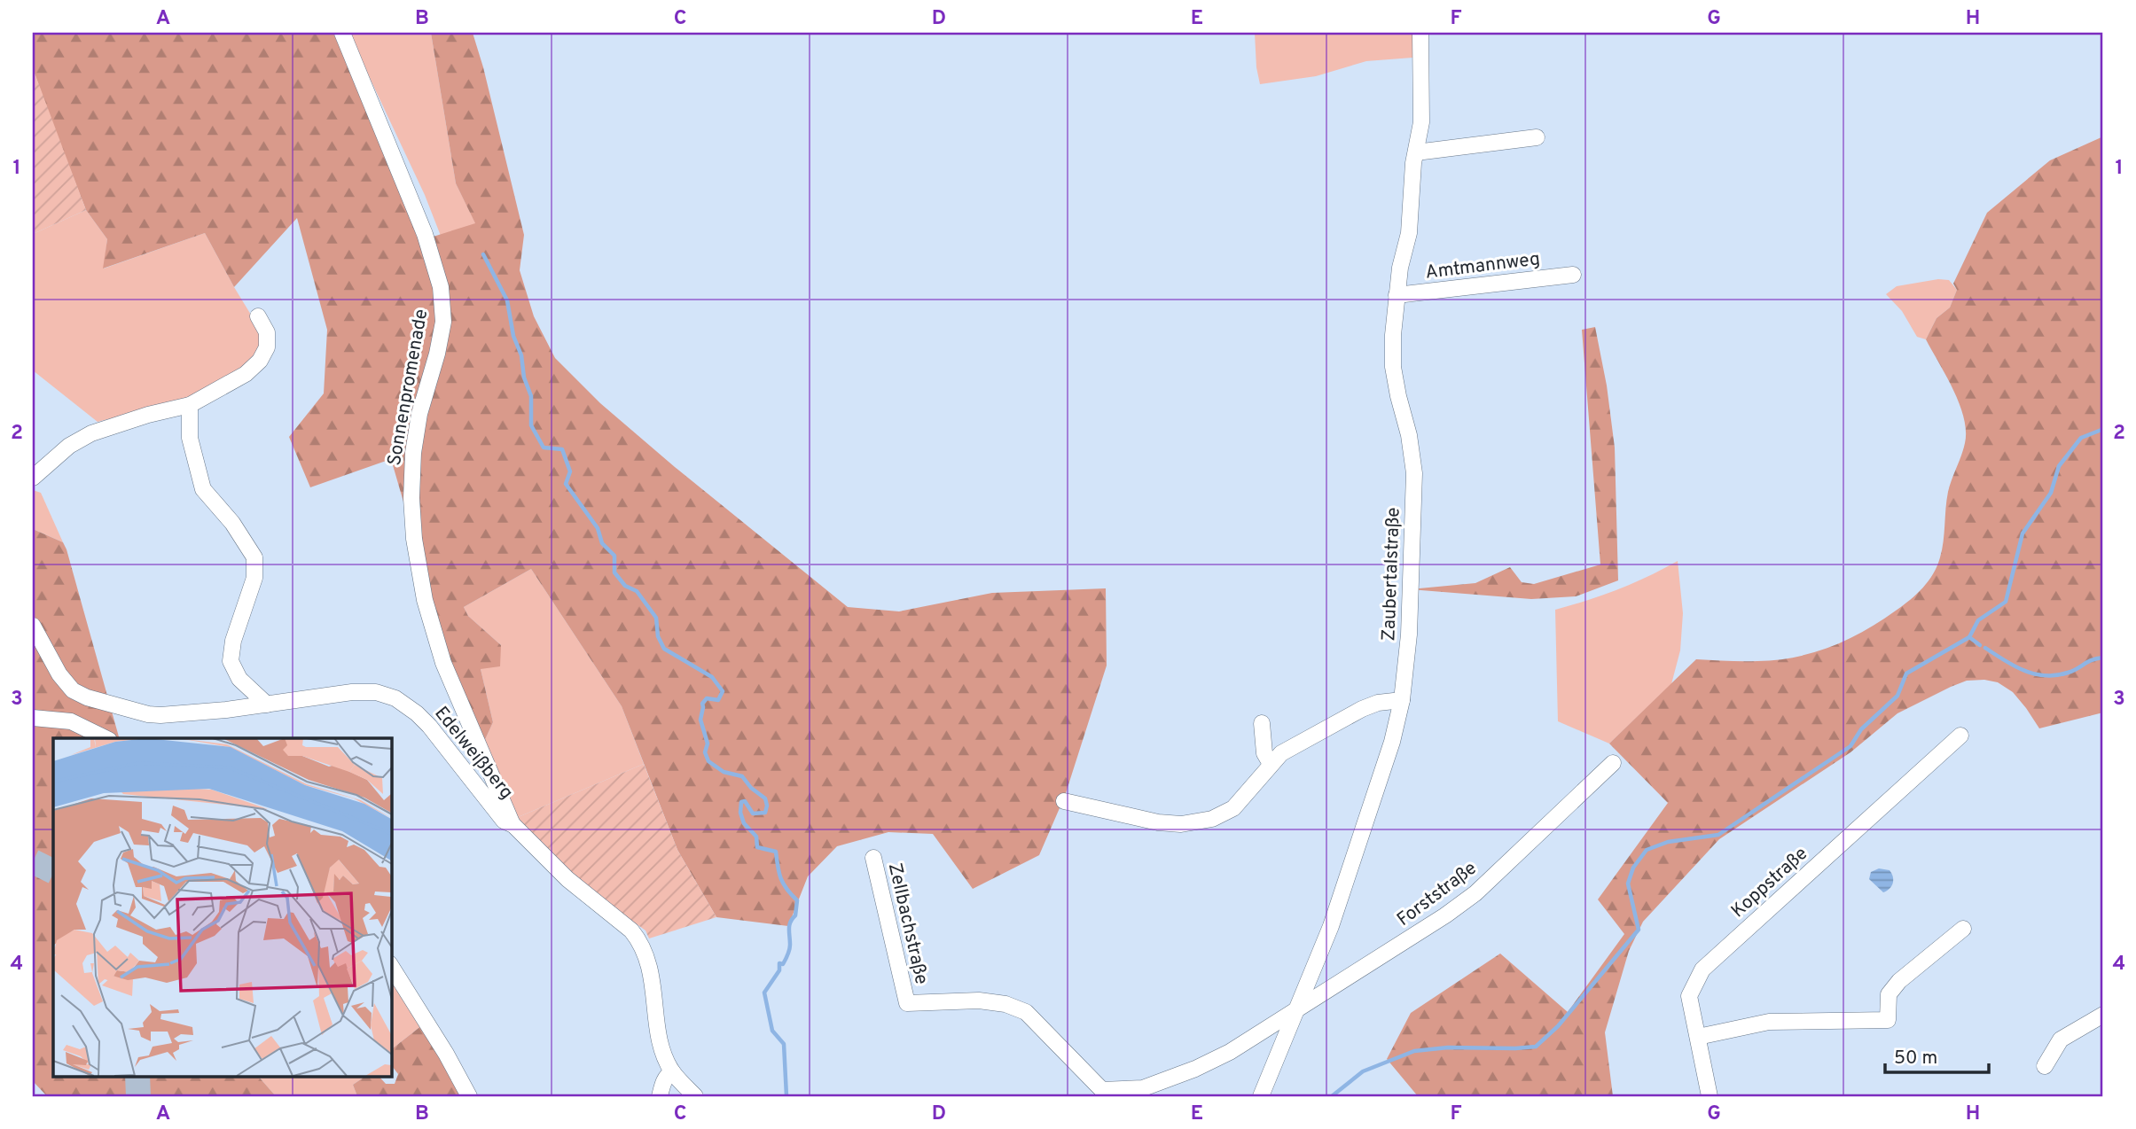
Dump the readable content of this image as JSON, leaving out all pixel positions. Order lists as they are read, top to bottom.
{
  "streets": {
    "street": [
      "Amtmannweg",
      "Sonnenpromenade",
      "Zaubertalstraße",
      "Edelweißberg",
      "Koppstraße",
      "Forststraße",
      "Zellbachstraße"
    ]
  },
  "crossings": [
    ["Amtmannweg", "Zaubertalstraße"],
    ["Sonnenpromenade", "Edelweißberg"],
    ["Zaubertalstraße", "Forststraße"],
    ["Zaubertalstraße", "Zellbachstraße"],
    ["Forststraße", "Zellbachstraße"]
  ],
  "scale_bar": "50 m",
  "grid": {
    "columns": [
      "A",
      "B",
      "C",
      "D",
      "E",
      "F",
      "G",
      "H"
    ],
    "rows": [
      "1",
      "2",
      "3",
      "4"
    ]
  }
}
